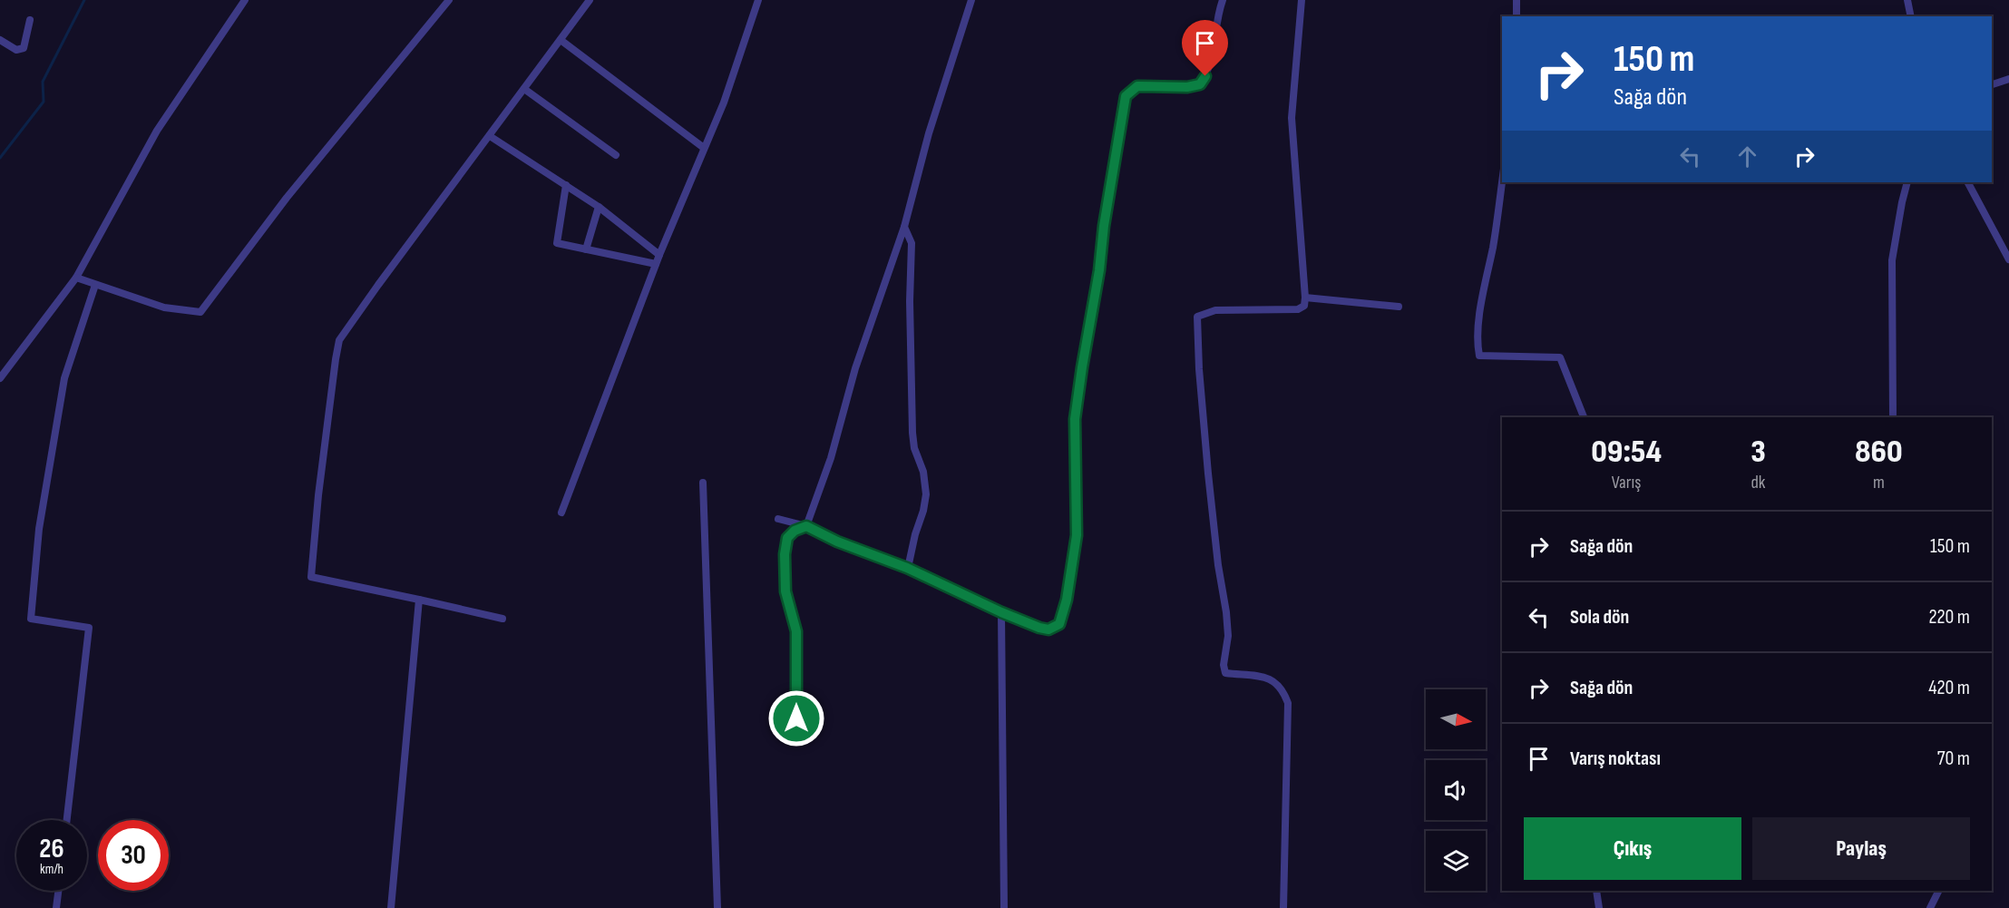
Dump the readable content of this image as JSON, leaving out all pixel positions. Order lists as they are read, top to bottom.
{
  "north": "right",
  "page": {
    "turn": ["150 m", "Sağa dön"],
    "eta": [
      "09:54",
      "Varış",
      "3",
      "dk",
      "860",
      "m"
    ],
    "list": [
      {
        "name": "Sağa dön",
        "value": "150 m"
      },
      {
        "name": "Sola dön",
        "value": "220 m"
      },
      {
        "name": "Sağa dön",
        "value": "420 m"
      },
      {
        "name": "Varış noktası",
        "value": "70 m"
      }
    ],
    "buttons": ["Çıkış", "Paylaş"],
    "speed": "26 km/h",
    "limit": "30"
  }
}
